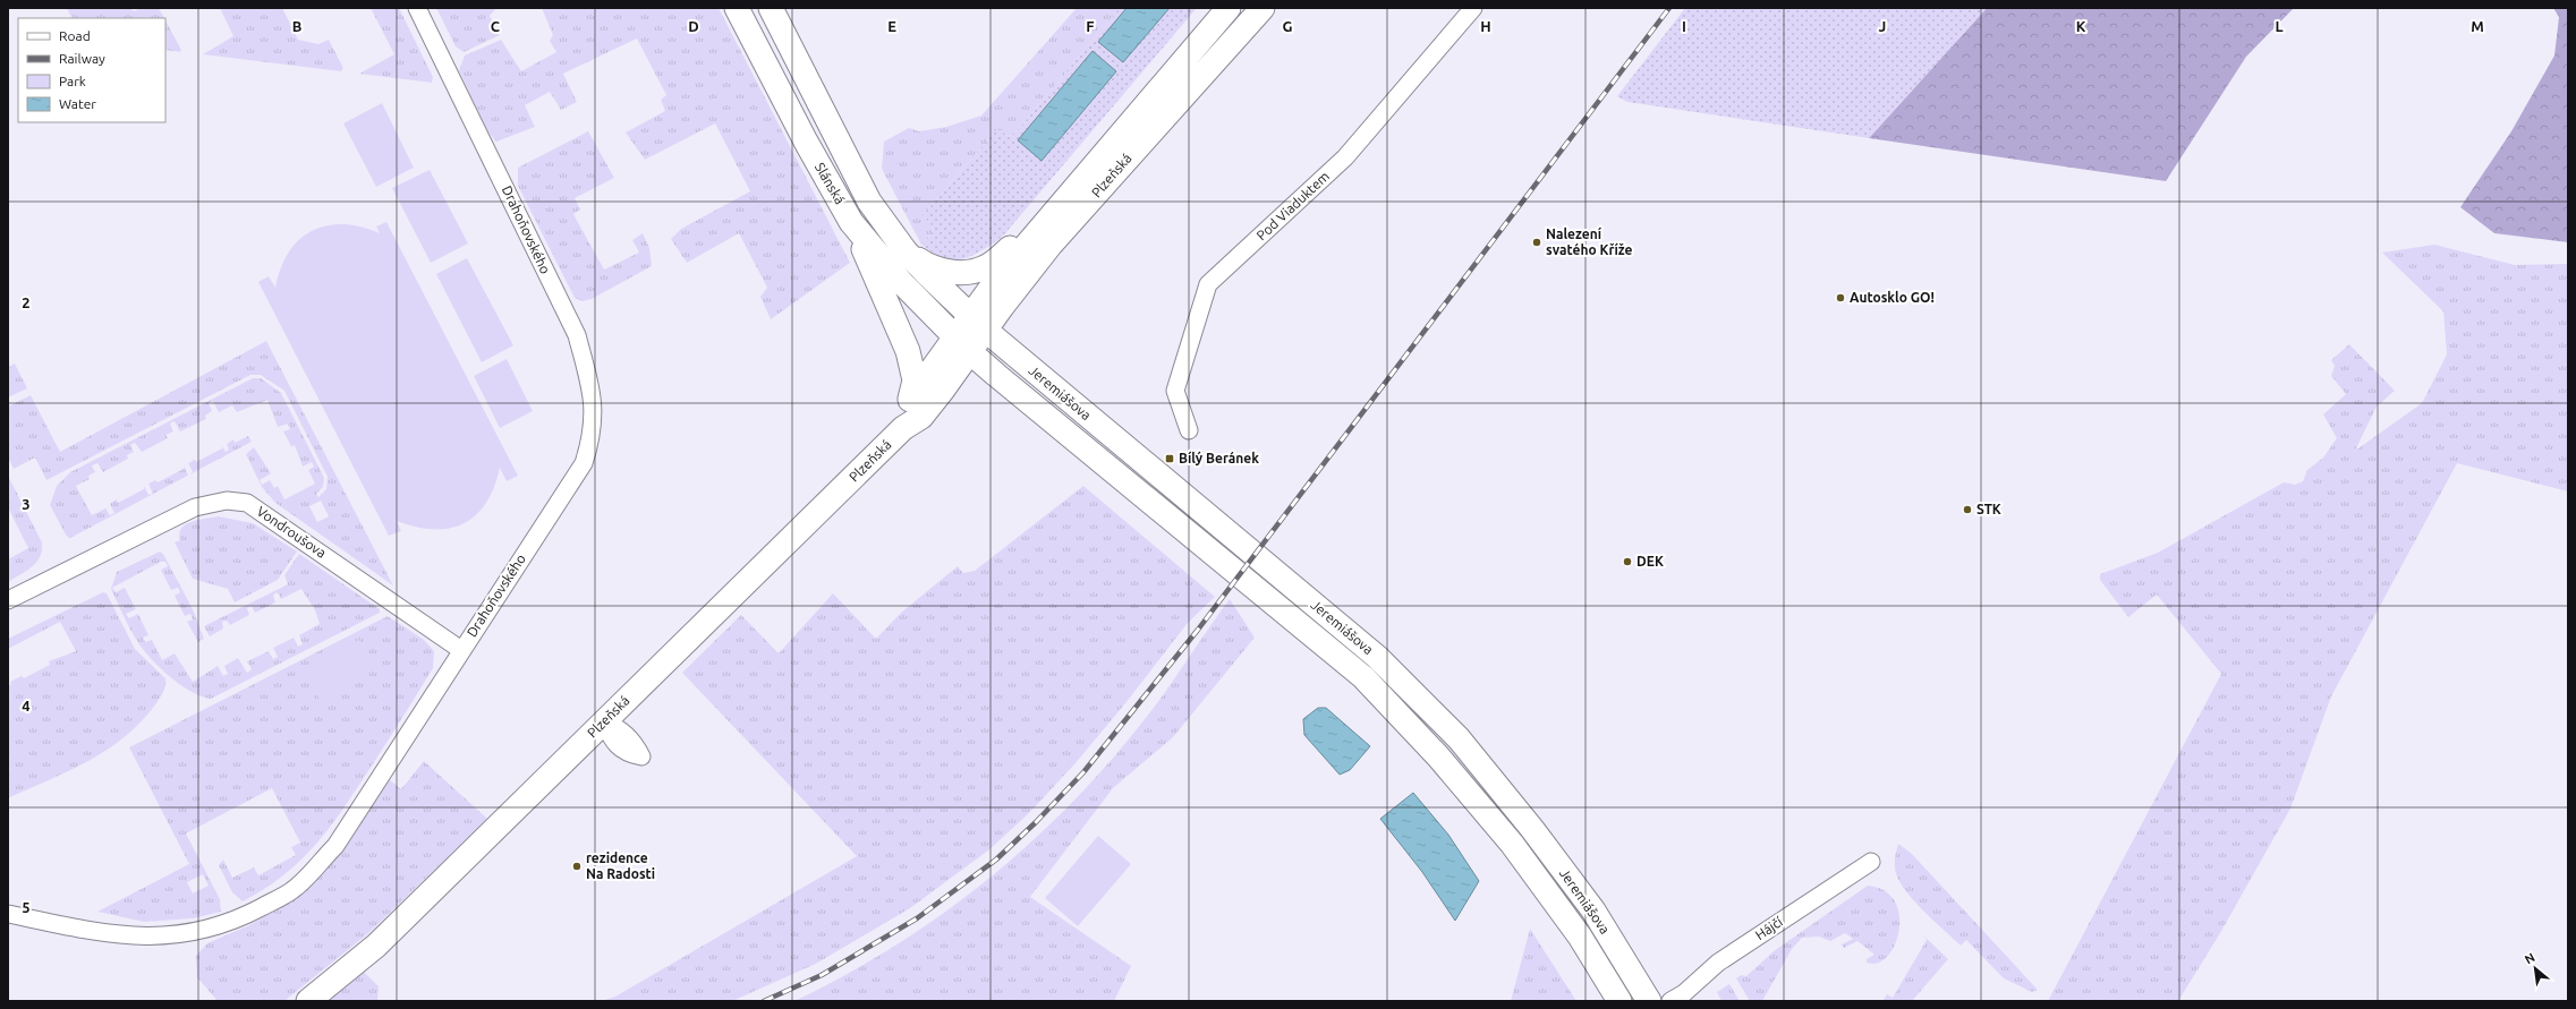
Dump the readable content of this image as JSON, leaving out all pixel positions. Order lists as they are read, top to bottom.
{
  "streets": {
    "main road": ["Plzeňská", "Slánská", "Jeremiášova"],
    "street": [
      "Pod Viaduktem",
      "Drahoňovského",
      "Vondroušova",
      "Hájčí"
    ]
  },
  "crossings": [
    ["Plzeňská", "Slánská"],
    ["Plzeňská", "Jeremiášova"],
    ["Slánská", "Jeremiášova"],
    ["Drahoňovského", "Vondroušova"]
  ],
  "places": {
    "other": [
      "Nalezení svatého Kříže",
      "Autosklo GO!",
      "STK",
      "DEK",
      "rezidence Na Radosti"
    ],
    "transit": ["Bílý Beránek"]
  },
  "legend": [
    "Road",
    "Railway",
    "Park",
    "Water"
  ],
  "north": "top left",
  "grid": {
    "columns": [
      "B",
      "C",
      "D",
      "E",
      "F",
      "G",
      "H",
      "I",
      "J",
      "K",
      "L",
      "M"
    ],
    "rows": [
      "2",
      "3",
      "4",
      "5"
    ]
  }
}
